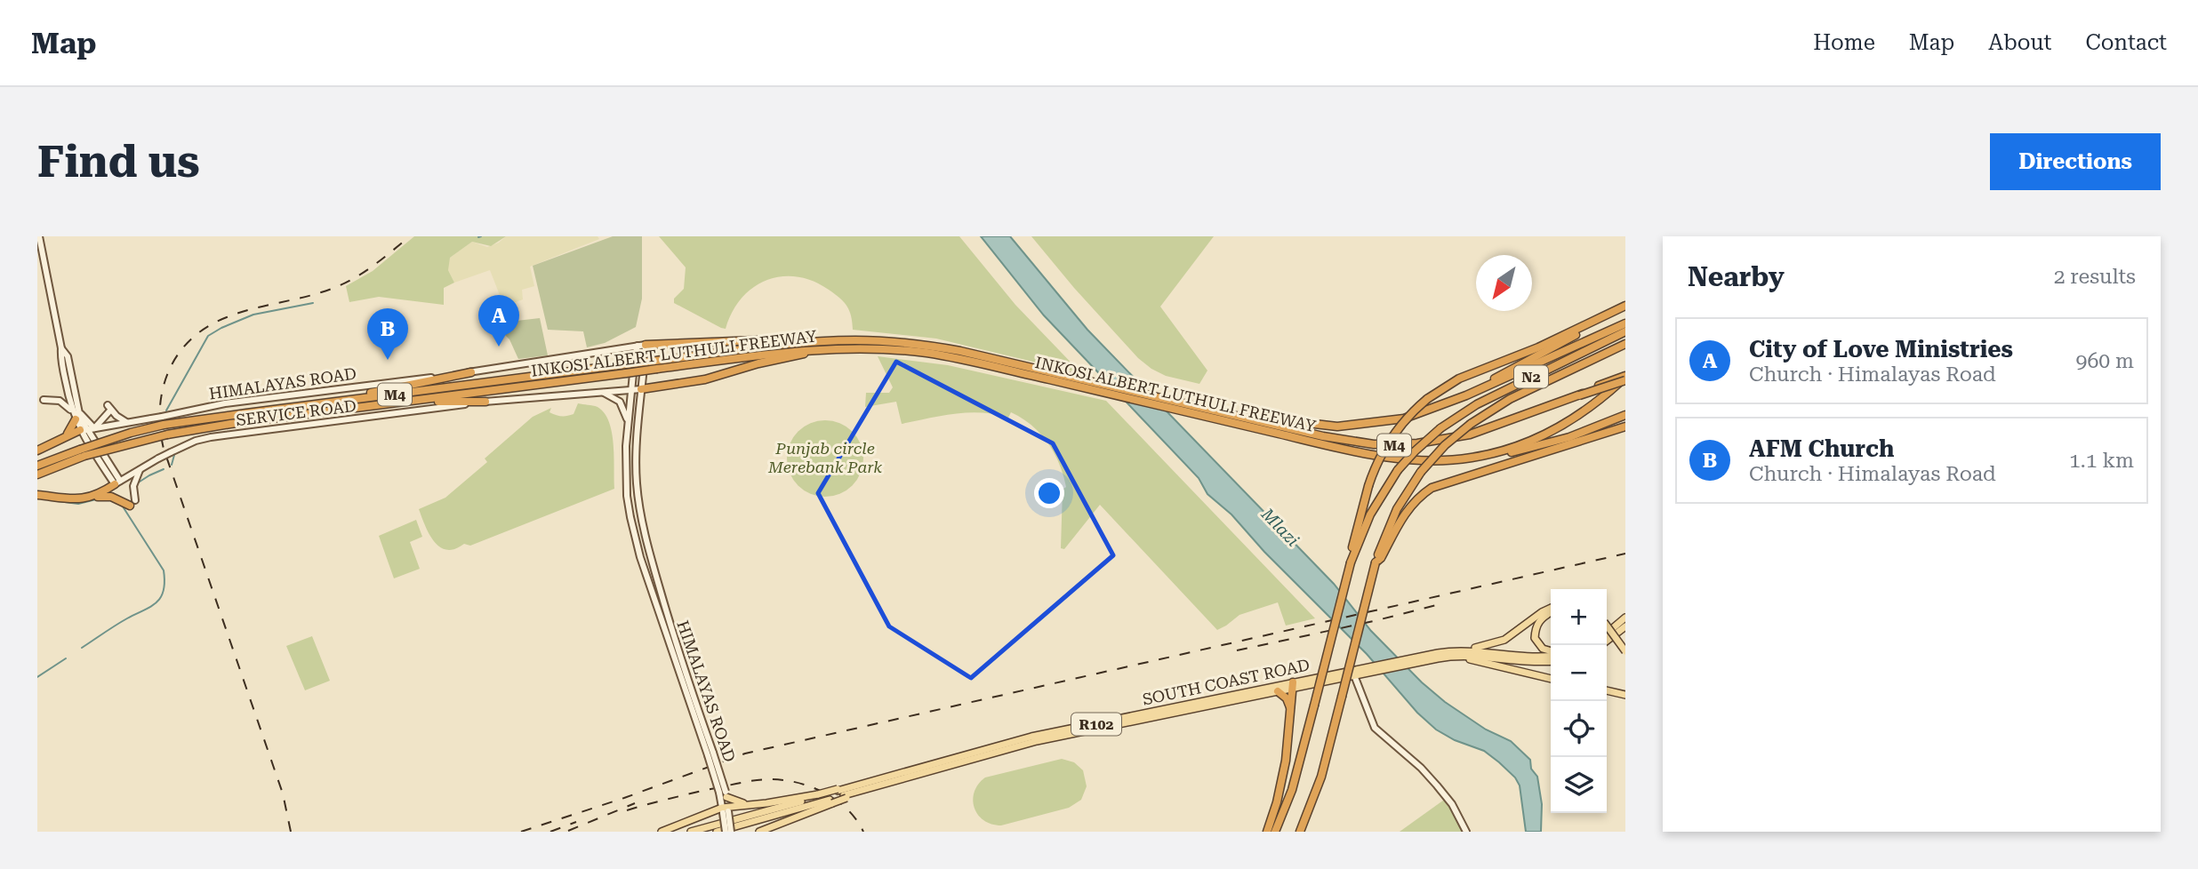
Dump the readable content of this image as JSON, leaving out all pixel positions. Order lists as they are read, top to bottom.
{
  "streets": {
    "highway": ["INKOSI ALBERT LUTHULI FREEWAY", "N2", "M4"],
    "main road": ["SOUTH COAST ROAD", "R102"],
    "street": ["HIMALAYAS ROAD", "SERVICE ROAD"]
  },
  "crossings": [
    ["INKOSI ALBERT LUTHULI FREEWAY", "HIMALAYAS ROAD"],
    ["HIMALAYAS ROAD", "SERVICE ROAD"]
  ],
  "water": ["Mlazi"],
  "parks": ["Punjab circle Merebank Park"],
  "north": "bottom left",
  "page": {
    "header": "Map",
    "nav": [
      "Home",
      "Map",
      "About",
      "Contact"
    ],
    "buttons": "Directions",
    "title": "Find us",
    "heading": ["Nearby", "2 results"],
    "pins": ["A", "B"],
    "list": [
      {
        "mark": "A",
        "name": "City of Love Ministries",
        "note": "Church · Himalayas Road",
        "value": "960 m"
      },
      {
        "mark": "B",
        "name": "AFM Church",
        "note": "Church · Himalayas Road",
        "value": "1.1 km"
      }
    ],
    "map_buttons": ["+", "−"]
  }
}
